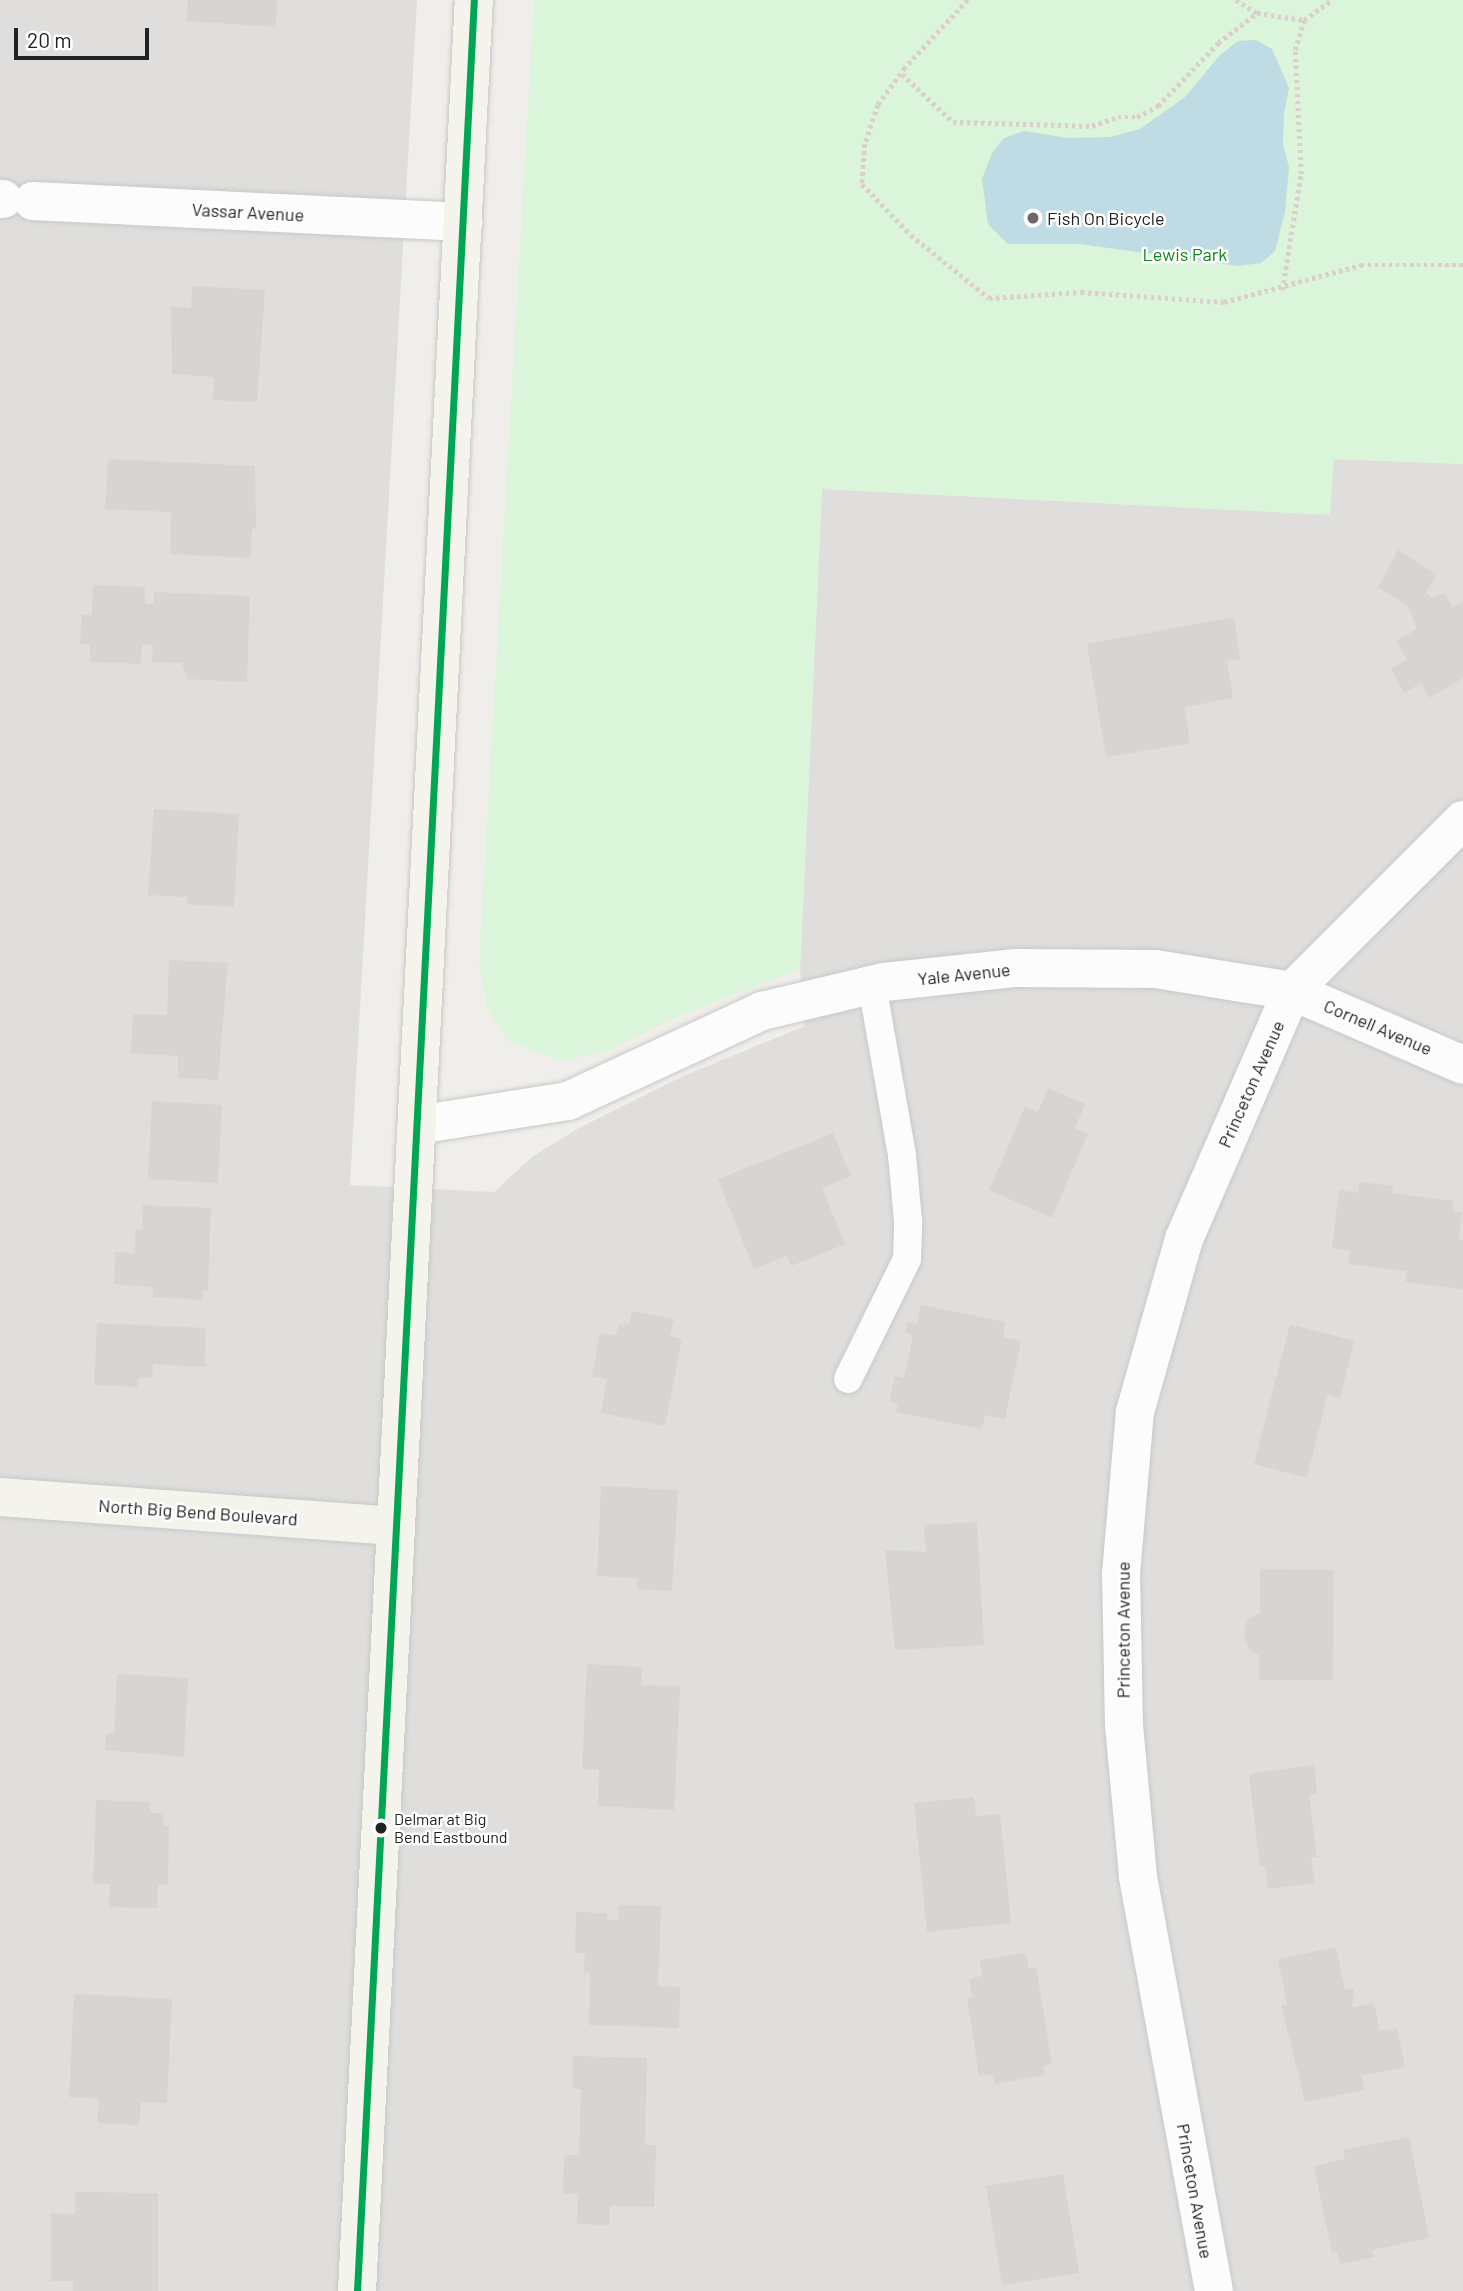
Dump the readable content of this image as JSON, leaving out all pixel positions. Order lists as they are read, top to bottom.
{
  "streets": {
    "main road": ["North Big Bend Boulevard"],
    "street": [
      "Vassar Avenue",
      "Yale Avenue",
      "Cornell Avenue",
      "Princeton Avenue"
    ]
  },
  "crossings": [
    ["Yale Avenue", "Cornell Avenue"],
    ["Yale Avenue", "Princeton Avenue"],
    ["Cornell Avenue", "Princeton Avenue"]
  ],
  "parks": ["Lewis Park"],
  "places": ["Fish On Bicycle", "Delmar at Big Bend Eastbound"],
  "scale_bar": "20 m"
}
